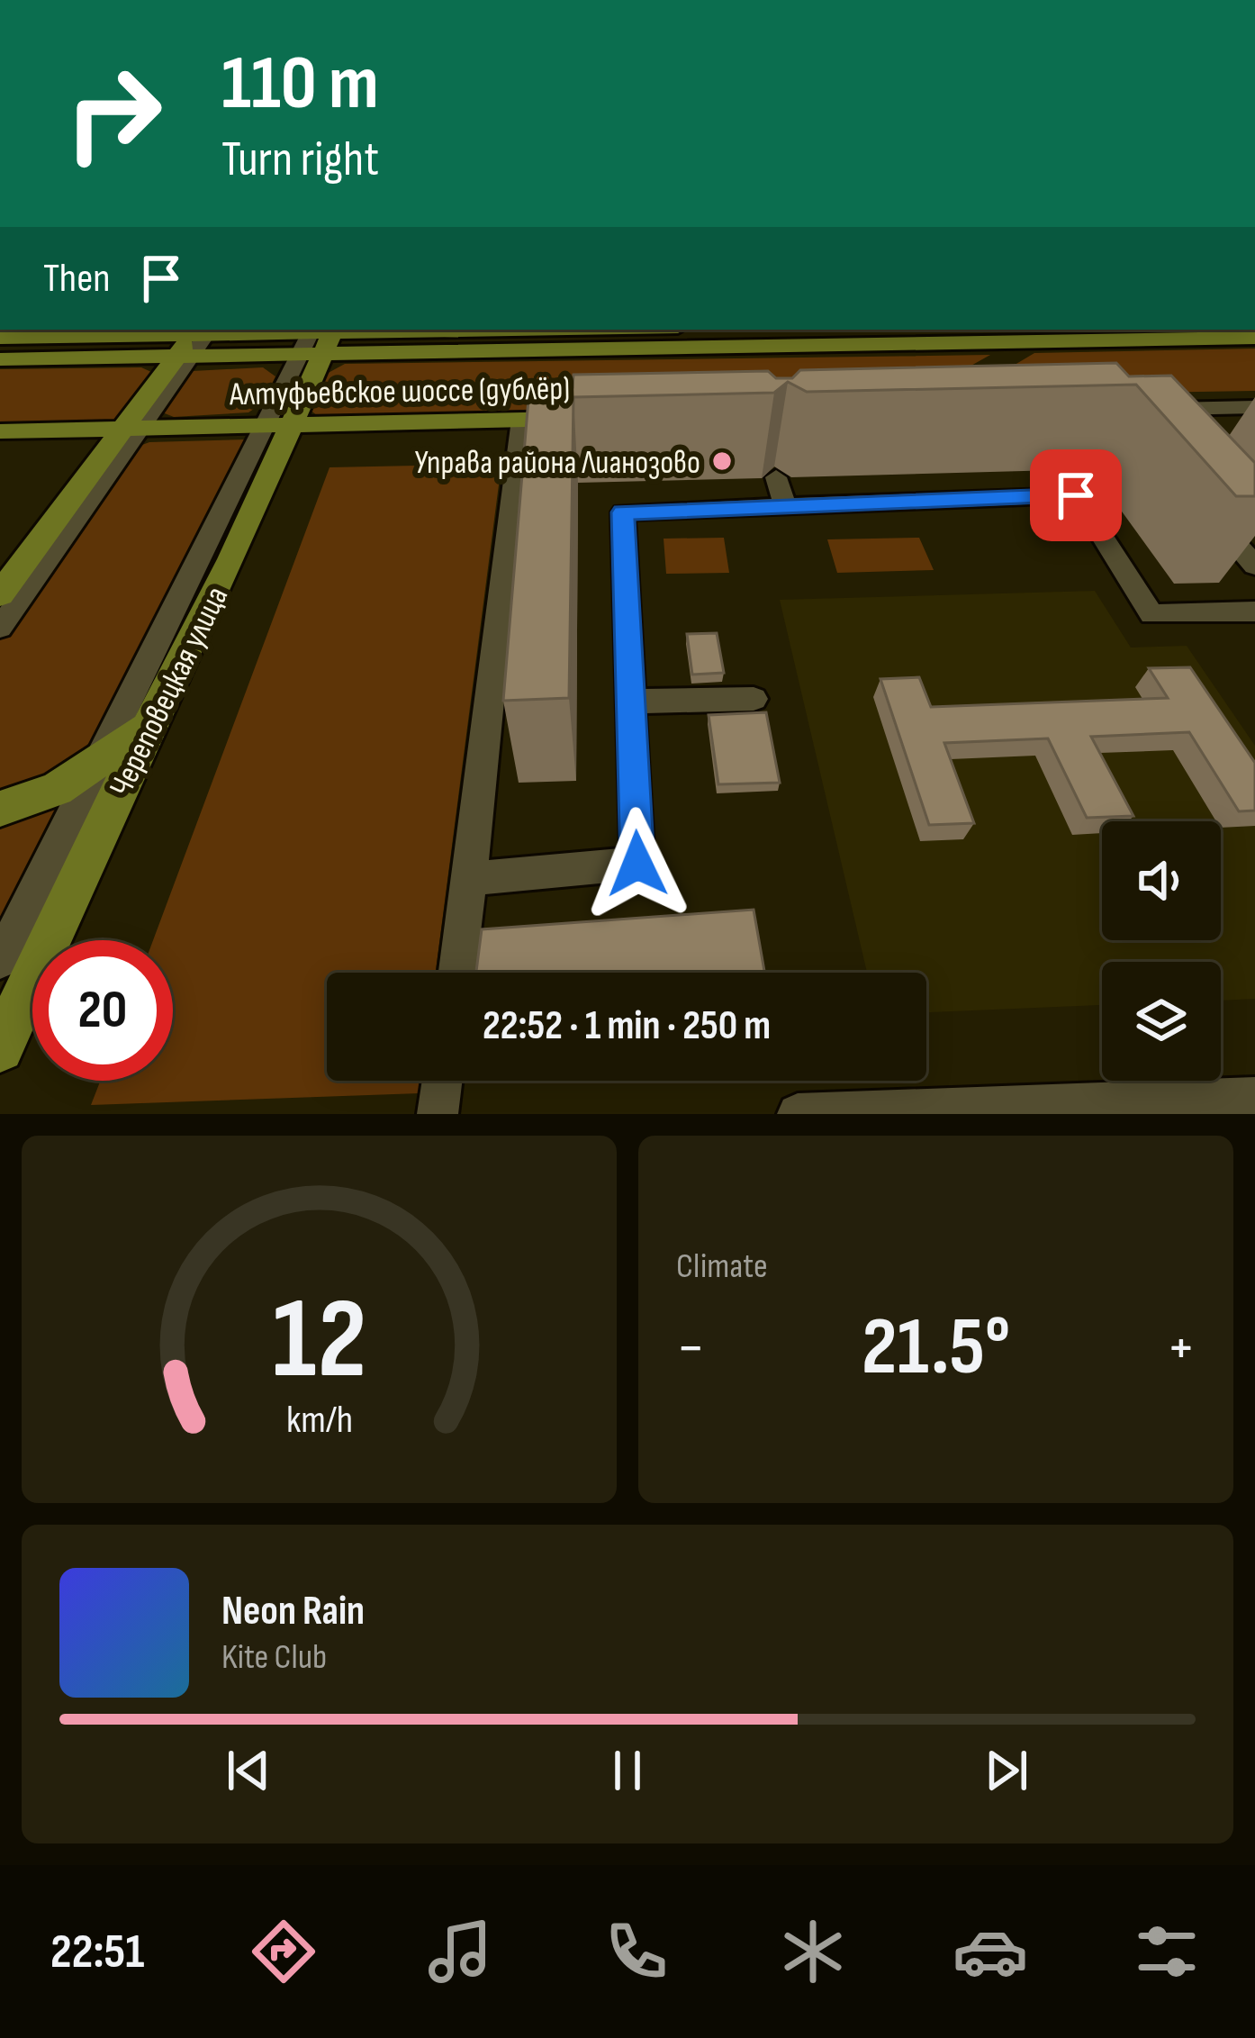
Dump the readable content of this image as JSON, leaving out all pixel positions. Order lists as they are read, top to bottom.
{
  "streets": {
    "main road": ["Алтуфьевское шоссе (дублёр)", "Череповецкая улица"]
  },
  "crossings": [
    ["Алтуфьевское шоссе (дублёр)", "Череповецкая улица"]
  ],
  "places": ["Управа района Лианозово"],
  "page": {
    "turn": ["110 m", "Turn right"],
    "then": "Then",
    "limit": "20",
    "trip": "22:52 · 1 min · 250 m",
    "tile": "Climate",
    "heat": ["−", "21.5°", "+"],
    "song": ["Neon Rain", "Kite Club"],
    "tabs": "22:51",
    "gauge": ["12", "km/h"]
  }
}
